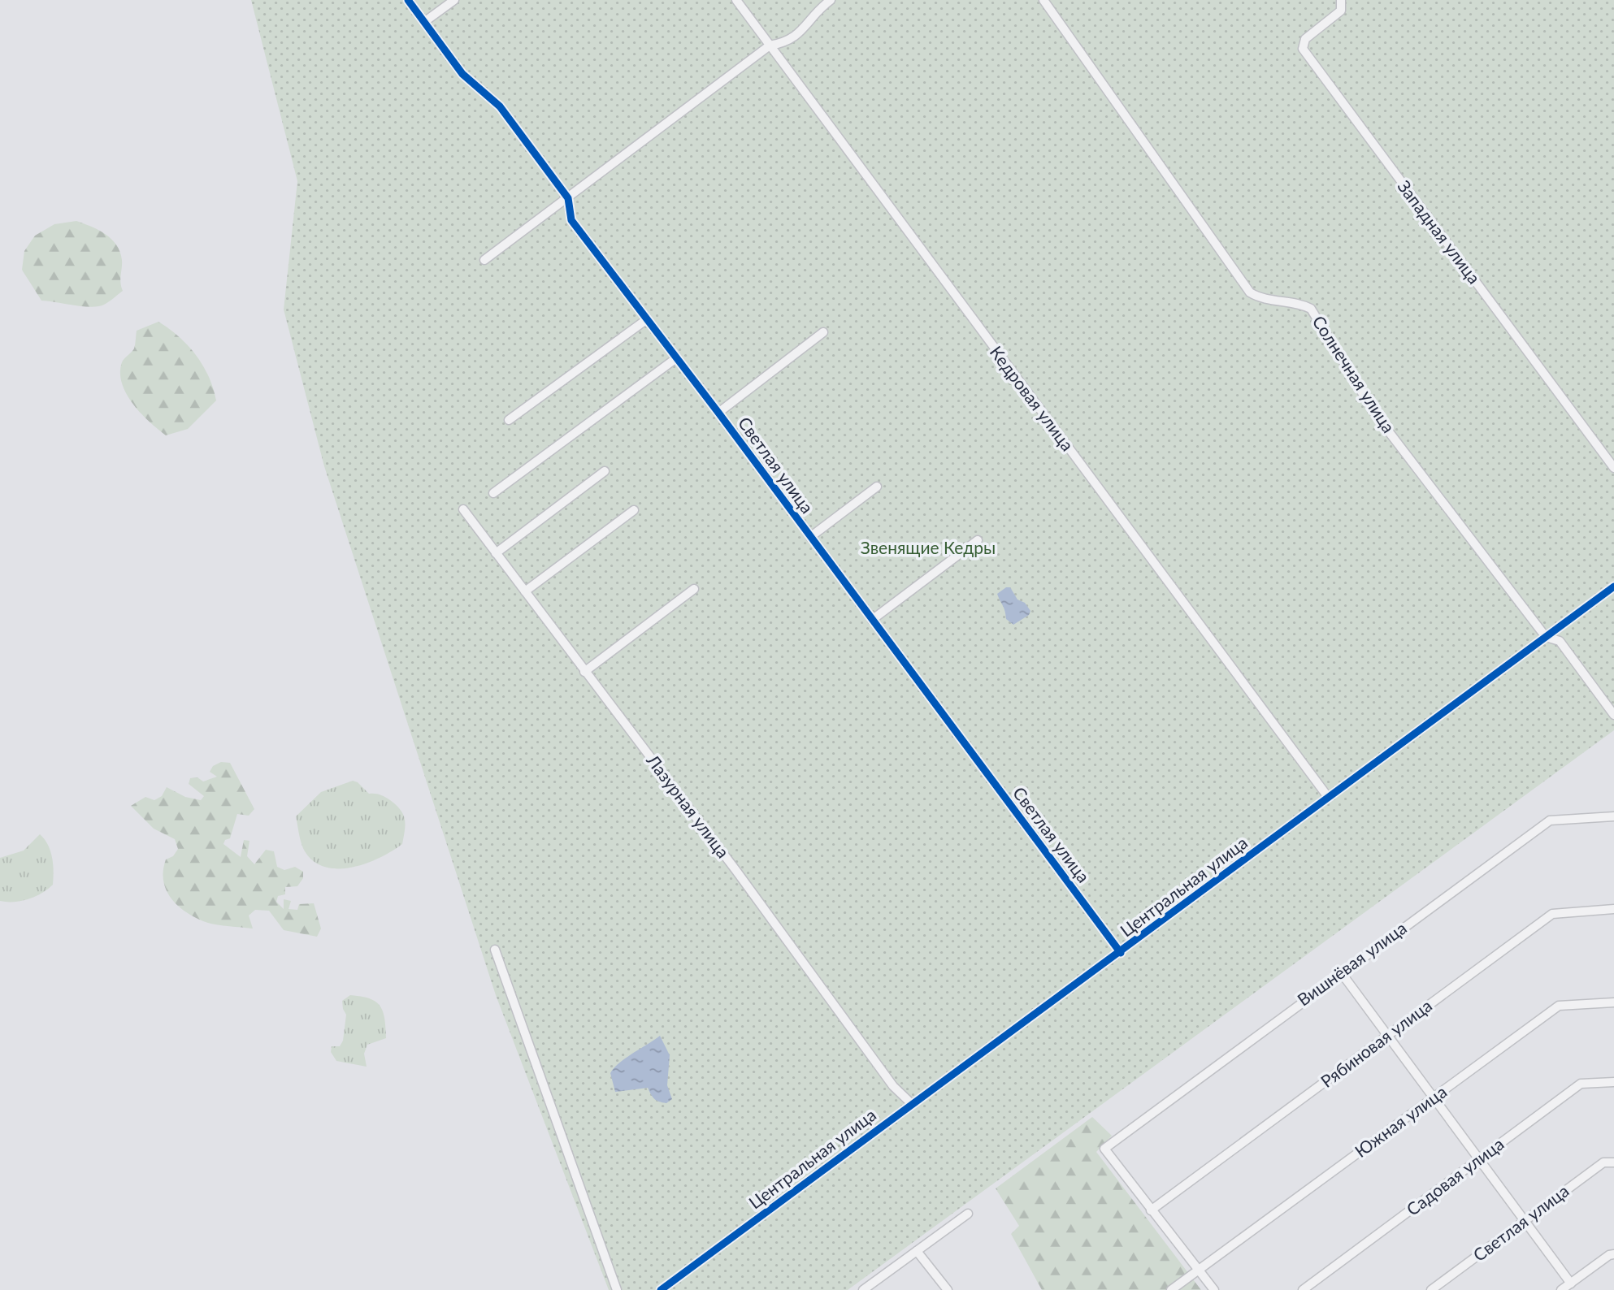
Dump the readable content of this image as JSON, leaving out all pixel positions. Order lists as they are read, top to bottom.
{
  "streets": {
    "street": [
      "Западная улица",
      "Солнечная улица",
      "Кедровая улица",
      "Светлая улица",
      "Лазурная улица",
      "Центральная улица",
      "Вишнёвая улица",
      "Рябиновая улица",
      "Южная улица",
      "Садовая улица"
    ]
  },
  "crossings": [
    ["Солнечная улица", "Центральная улица"],
    ["Кедровая улица", "Центральная улица"],
    ["Светлая улица", "Центральная улица"],
    ["Лазурная улица", "Центральная улица"],
    ["Вишнёвая улица", "Рябиновая улица"]
  ],
  "parks": ["Звенящие Кедры"]
}
